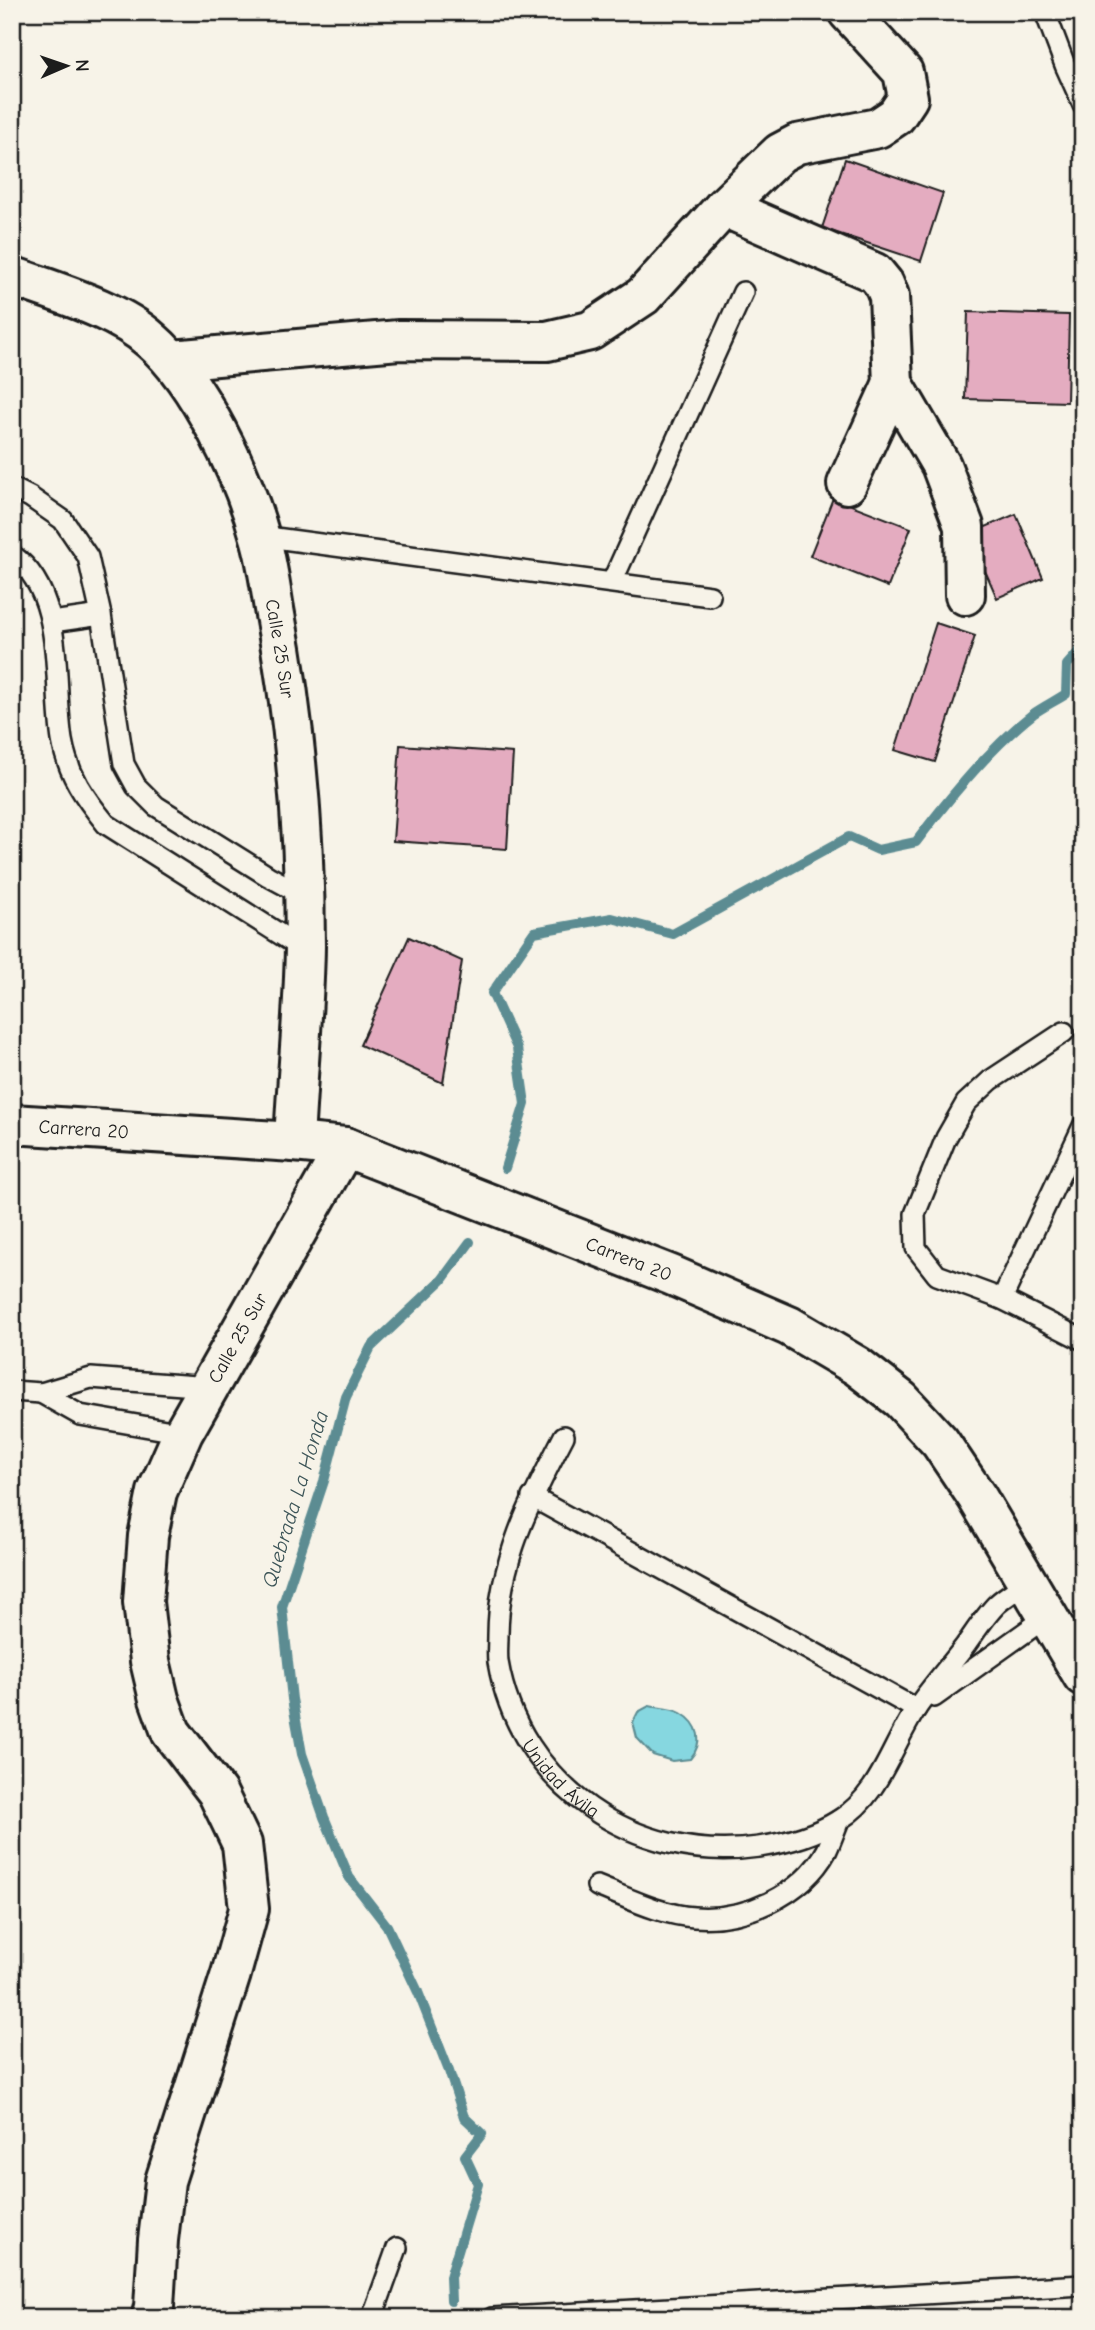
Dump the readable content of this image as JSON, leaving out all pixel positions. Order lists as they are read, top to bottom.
{
  "streets": {
    "street": ["Calle 25 Sur", "Carrera 20"],
    "lane": ["Unidad Ávila"]
  },
  "crossings": [
    ["Calle 25 Sur", "Carrera 20"],
    ["Carrera 20", "Unidad Ávila"]
  ],
  "water": ["Quebrada La Honda"],
  "north": "right"
}
